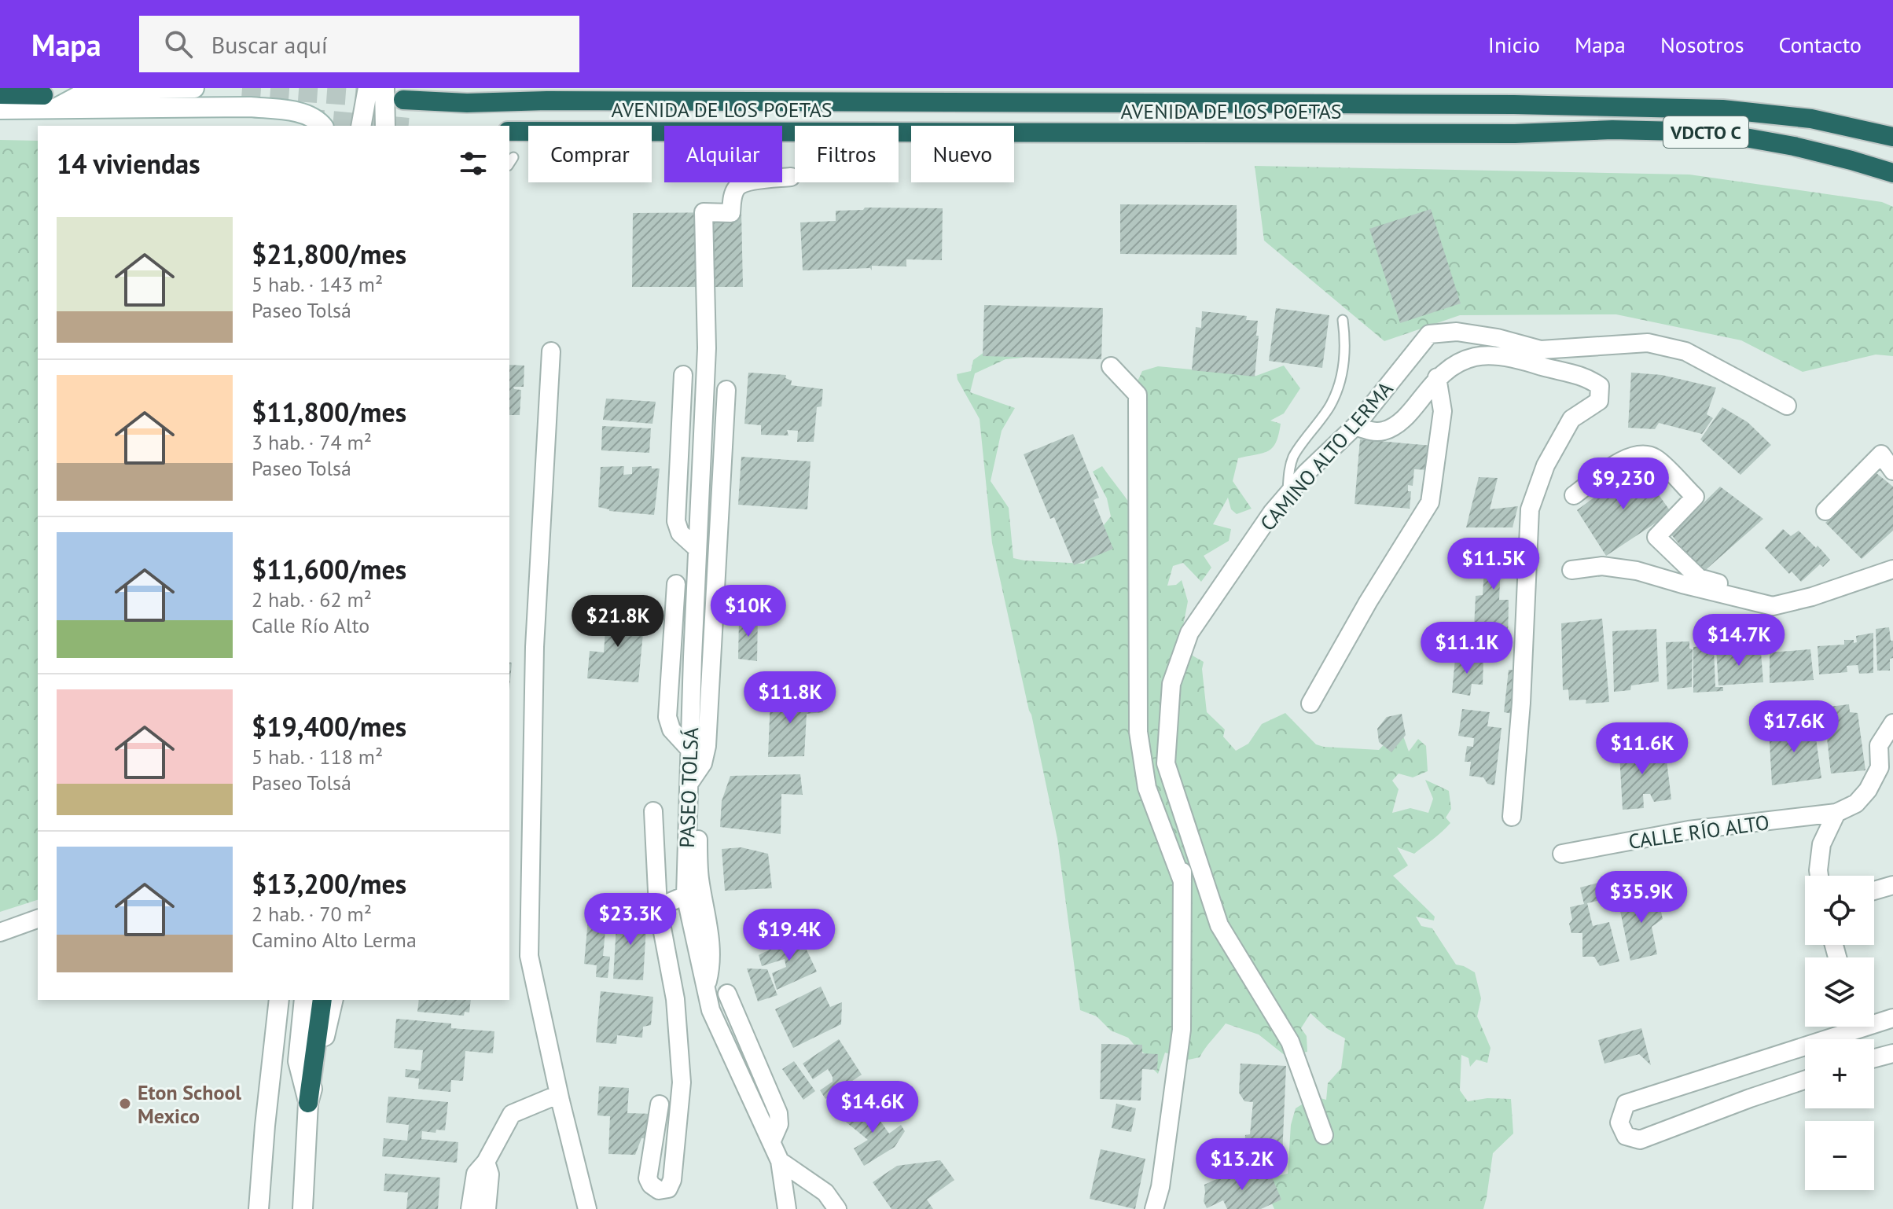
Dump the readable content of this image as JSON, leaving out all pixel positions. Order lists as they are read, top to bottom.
{
  "streets": {
    "highway": ["AVENIDA DE LOS POETAS", "VDCTO C"],
    "street": ["CAMINO ALTO LERMA", "PASEO TOLSÁ", "CALLE RÍO ALTO"]
  },
  "places": ["Eton School Mexico"],
  "page": {
    "header": "Mapa",
    "search": "Buscar aquí",
    "nav": [
      "Inicio",
      "Mapa",
      "Nosotros",
      "Contacto"
    ],
    "chip": [
      "Comprar",
      "Alquilar",
      "Filtros",
      "Nuevo"
    ],
    "heading": "14 viviendas",
    "list": [
      {
        "name": "$21,800/mes",
        "note": "5 hab. · 143 m² · Paseo Tolsá"
      },
      {
        "name": "$11,800/mes",
        "note": "3 hab. · 74 m² · Paseo Tolsá"
      },
      {
        "name": "$11,600/mes",
        "note": "2 hab. · 62 m² · Calle Río Alto"
      },
      {
        "name": "$19,400/mes",
        "note": "5 hab. · 118 m² · Paseo Tolsá"
      },
      {
        "name": "$13,200/mes",
        "note": "2 hab. · 70 m² · Camino Alto Lerma"
      }
    ],
    "price": [
      "$9,230",
      "$11.5K",
      "$10K",
      "$21.8K",
      "$14.7K",
      "$11.1K",
      "$11.8K",
      "$17.6K",
      "$11.6K",
      "$35.9K",
      "$23.3K",
      "$19.4K",
      "$14.6K",
      "$13.2K"
    ],
    "map_buttons": ["+", "−"]
  }
}
